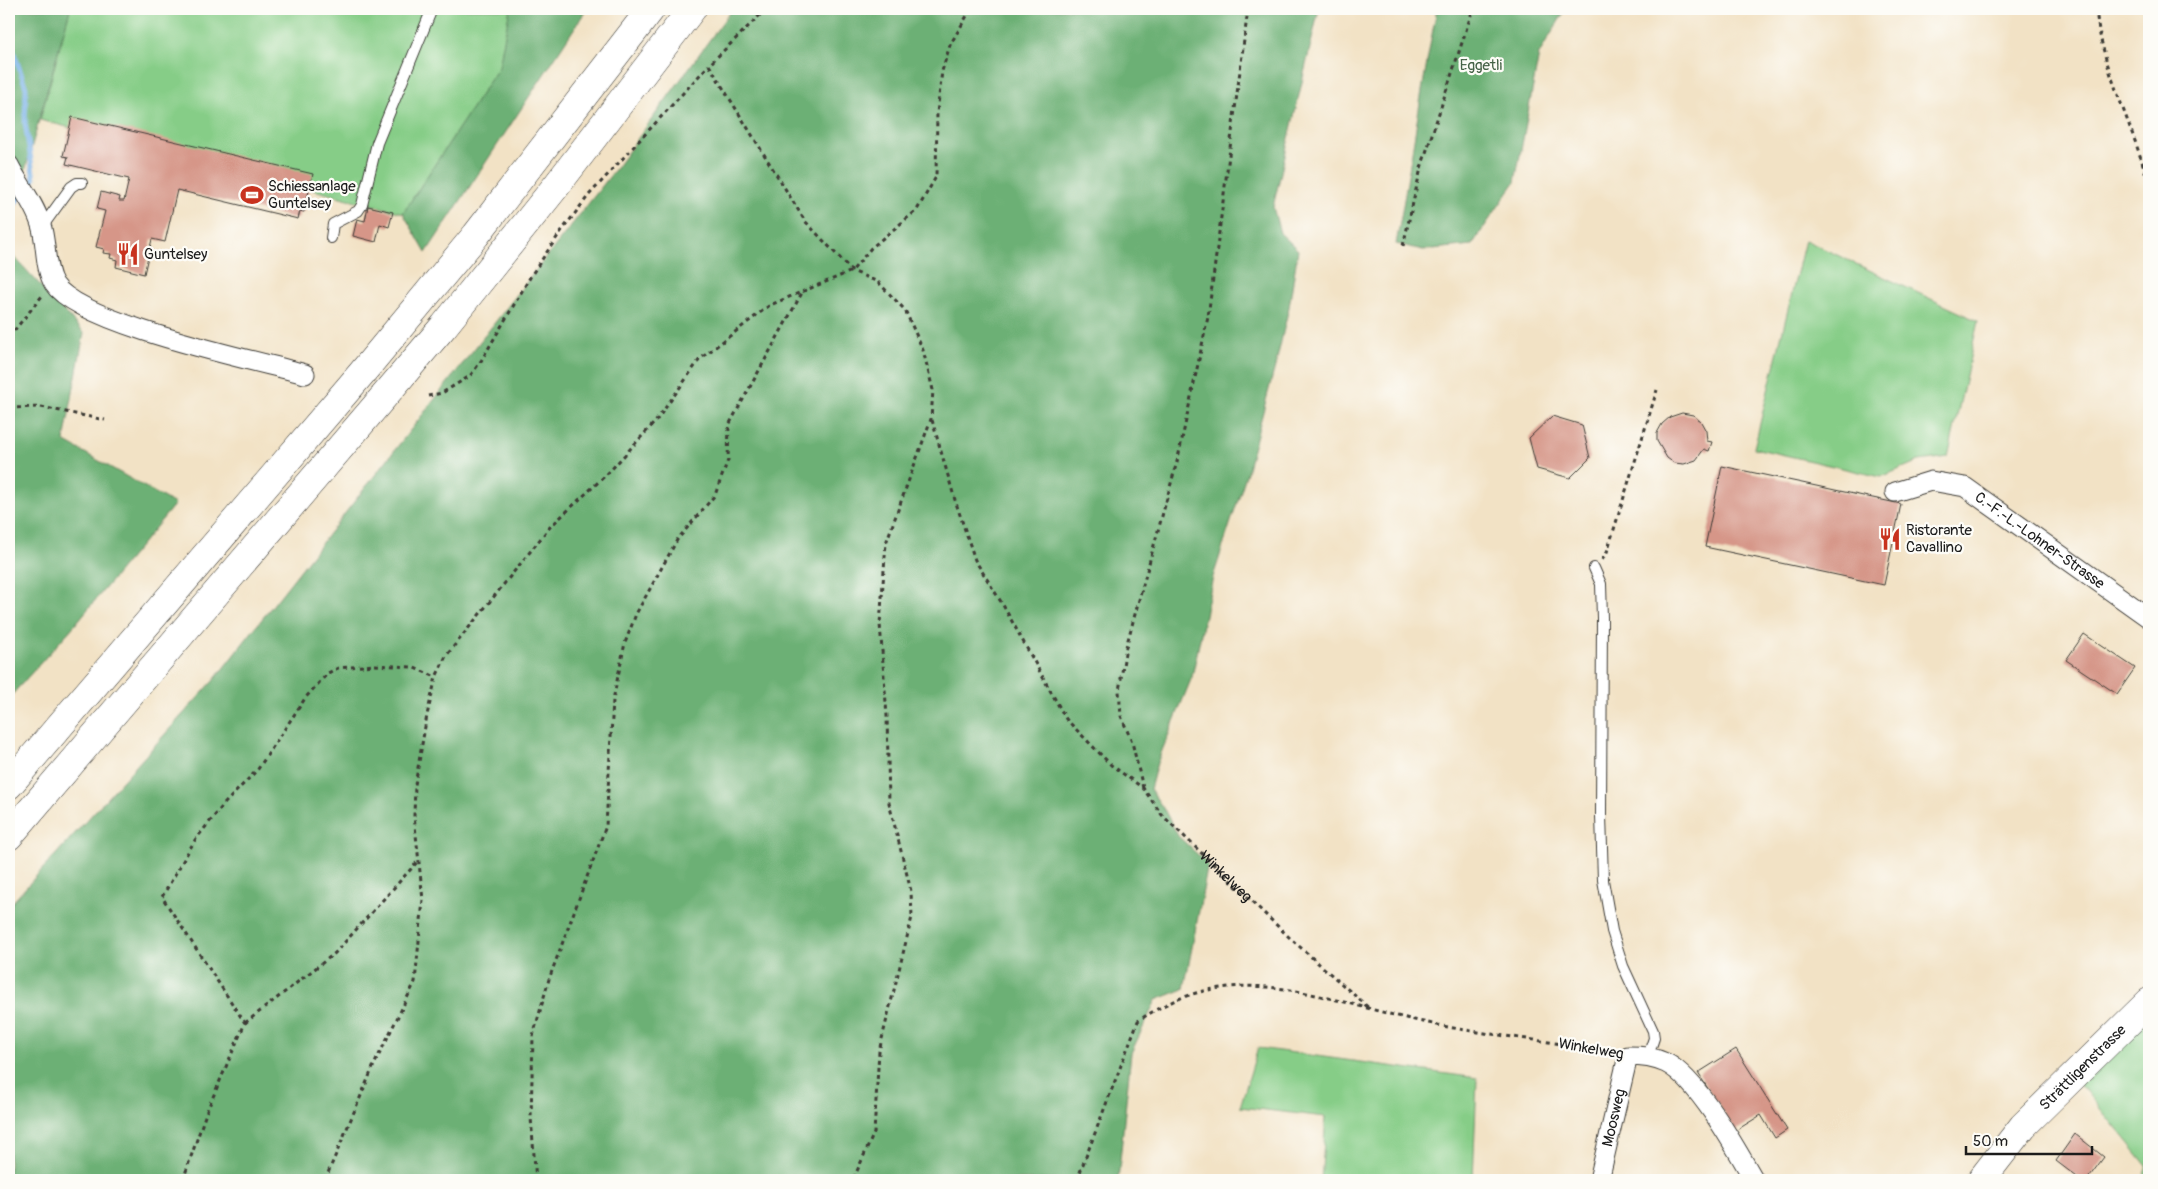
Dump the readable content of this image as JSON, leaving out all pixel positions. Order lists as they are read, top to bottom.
{
  "streets": {
    "main road": ["Strättligenstrasse"],
    "street": ["C.-F.-L.-Lohner-Strasse", "Winkelweg", "Moosweg"]
  },
  "crossings": [
    ["Winkelweg", "Moosweg"]
  ],
  "parks": ["Eggetli"],
  "places": {
    "sports": ["Schiessanlage Guntelsey"],
    "restaurant": ["Guntelsey", "Ristorante Cavallino"]
  },
  "scale_bar": "50 m"
}
